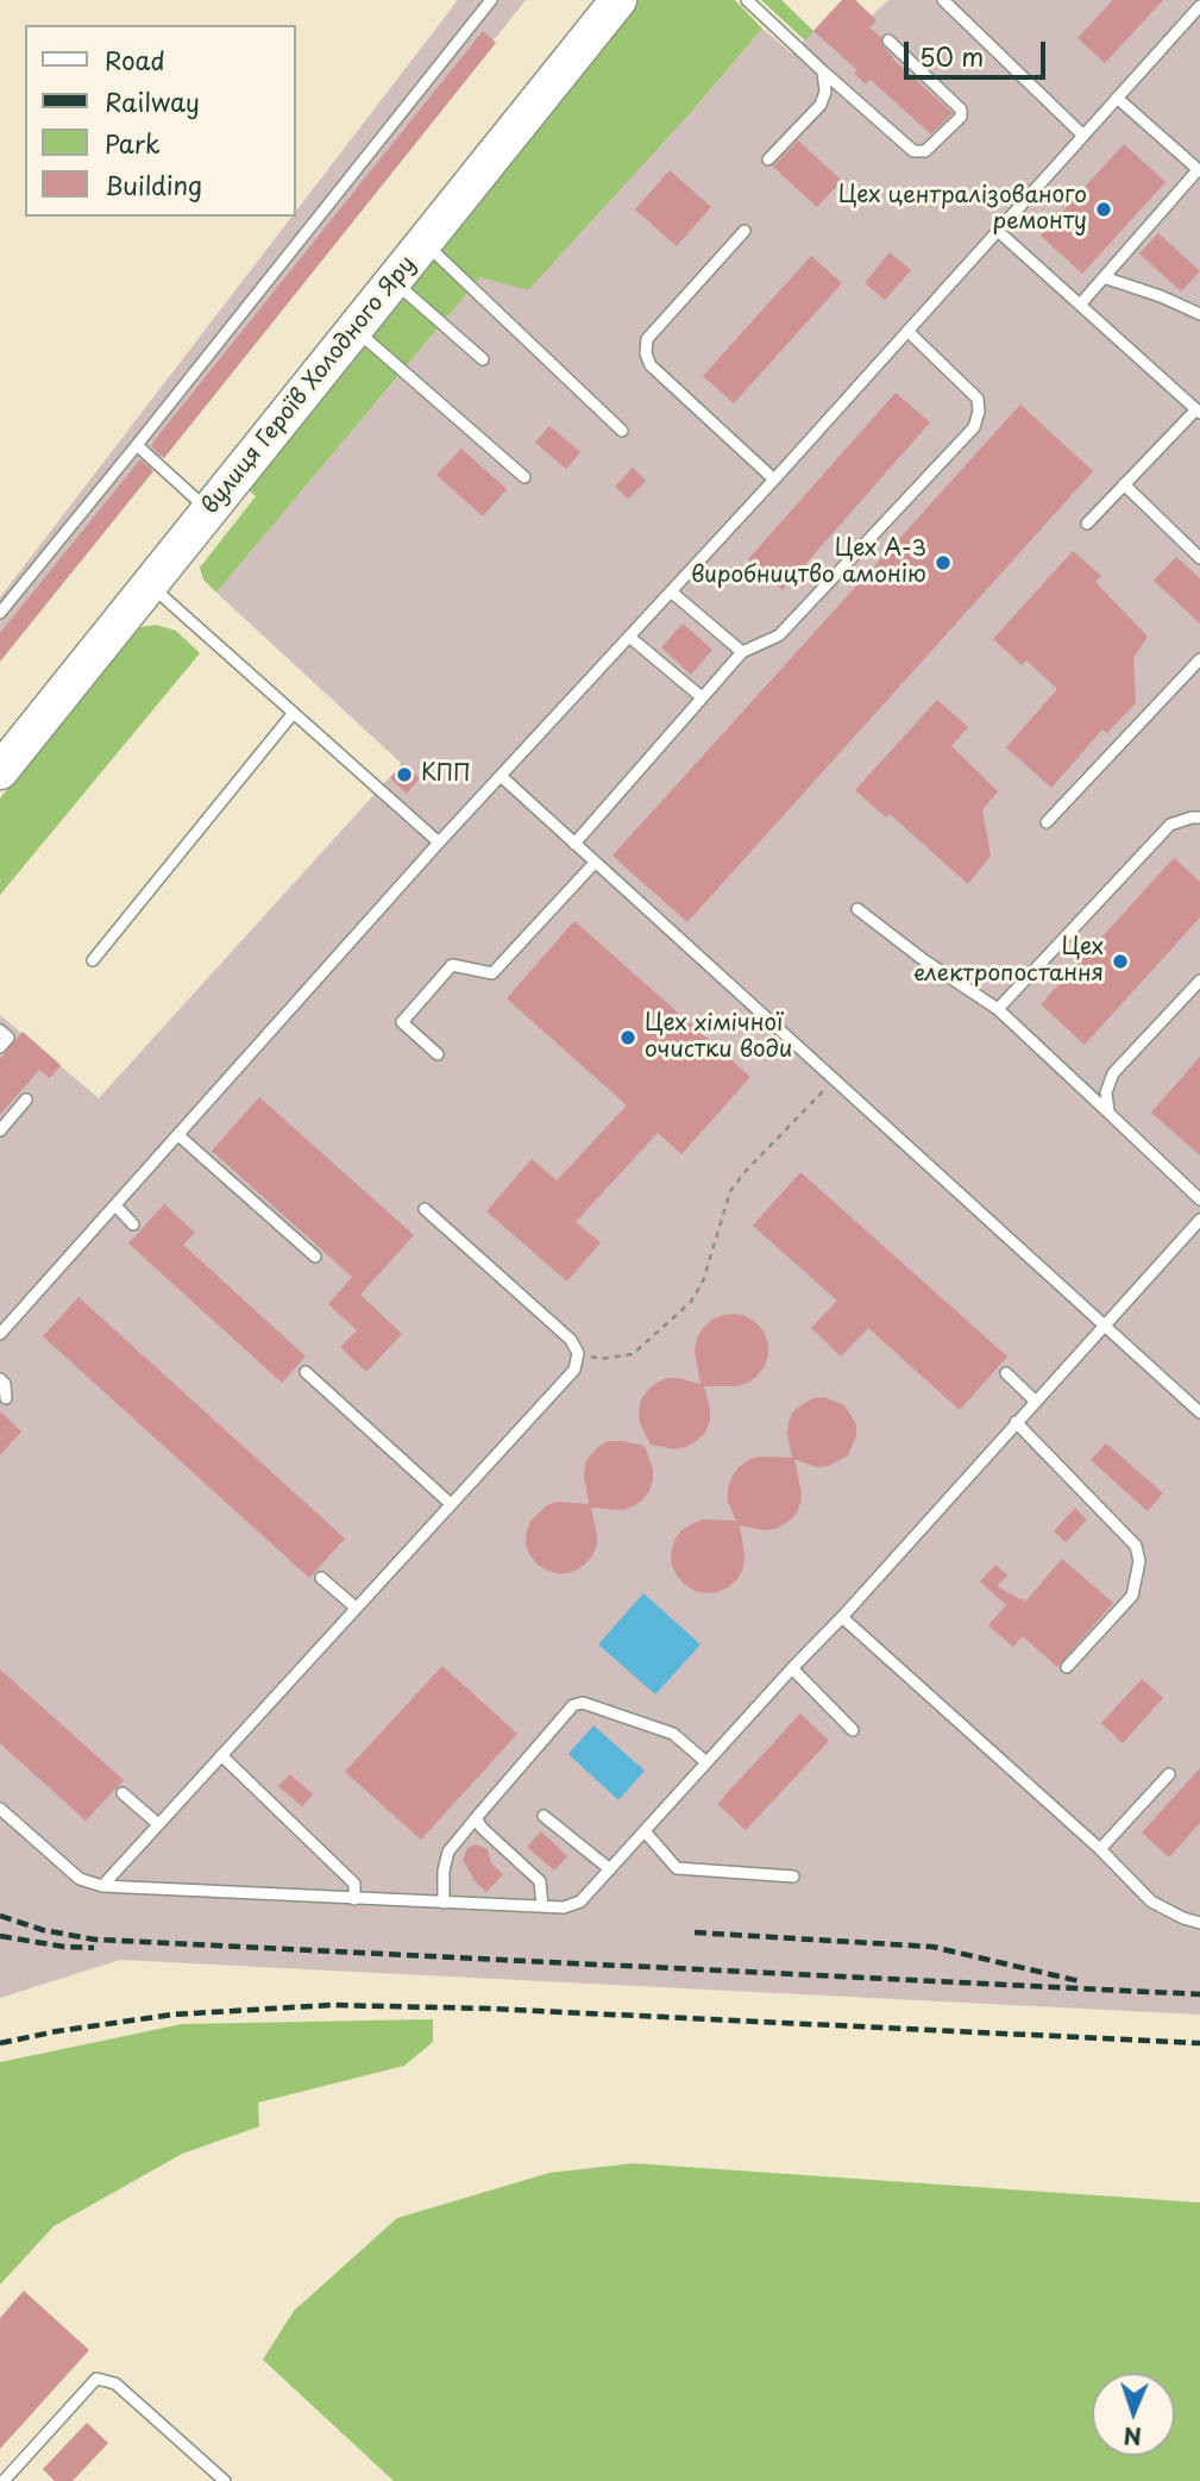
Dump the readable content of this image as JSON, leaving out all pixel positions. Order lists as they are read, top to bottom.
{
  "streets": {
    "main road": ["вулиця Героїв Холодного Яру"]
  },
  "places": [
    "Цех централізованого ремонту",
    "Цех А-3 виробництво амонію",
    "КПП",
    "Цех електропостання",
    "Цех хімічної очистки води"
  ],
  "legend": [
    "Road",
    "Railway",
    "Park",
    "Building"
  ],
  "scale_bar": "50 m",
  "north": "bottom"
}
